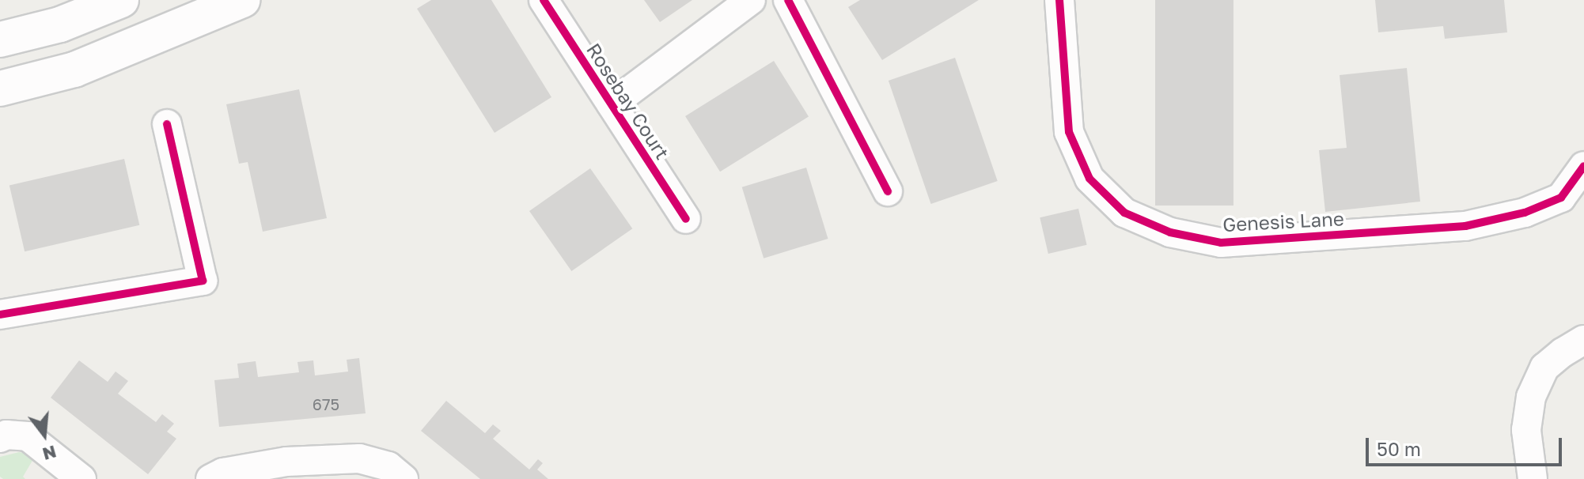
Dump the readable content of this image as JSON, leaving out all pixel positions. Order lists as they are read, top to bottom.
{
  "streets": {
    "street": ["Rosebay Court", "Genesis Lane"]
  },
  "house_numbers": ["675"],
  "scale_bar": "50 m",
  "north": "bottom"
}
